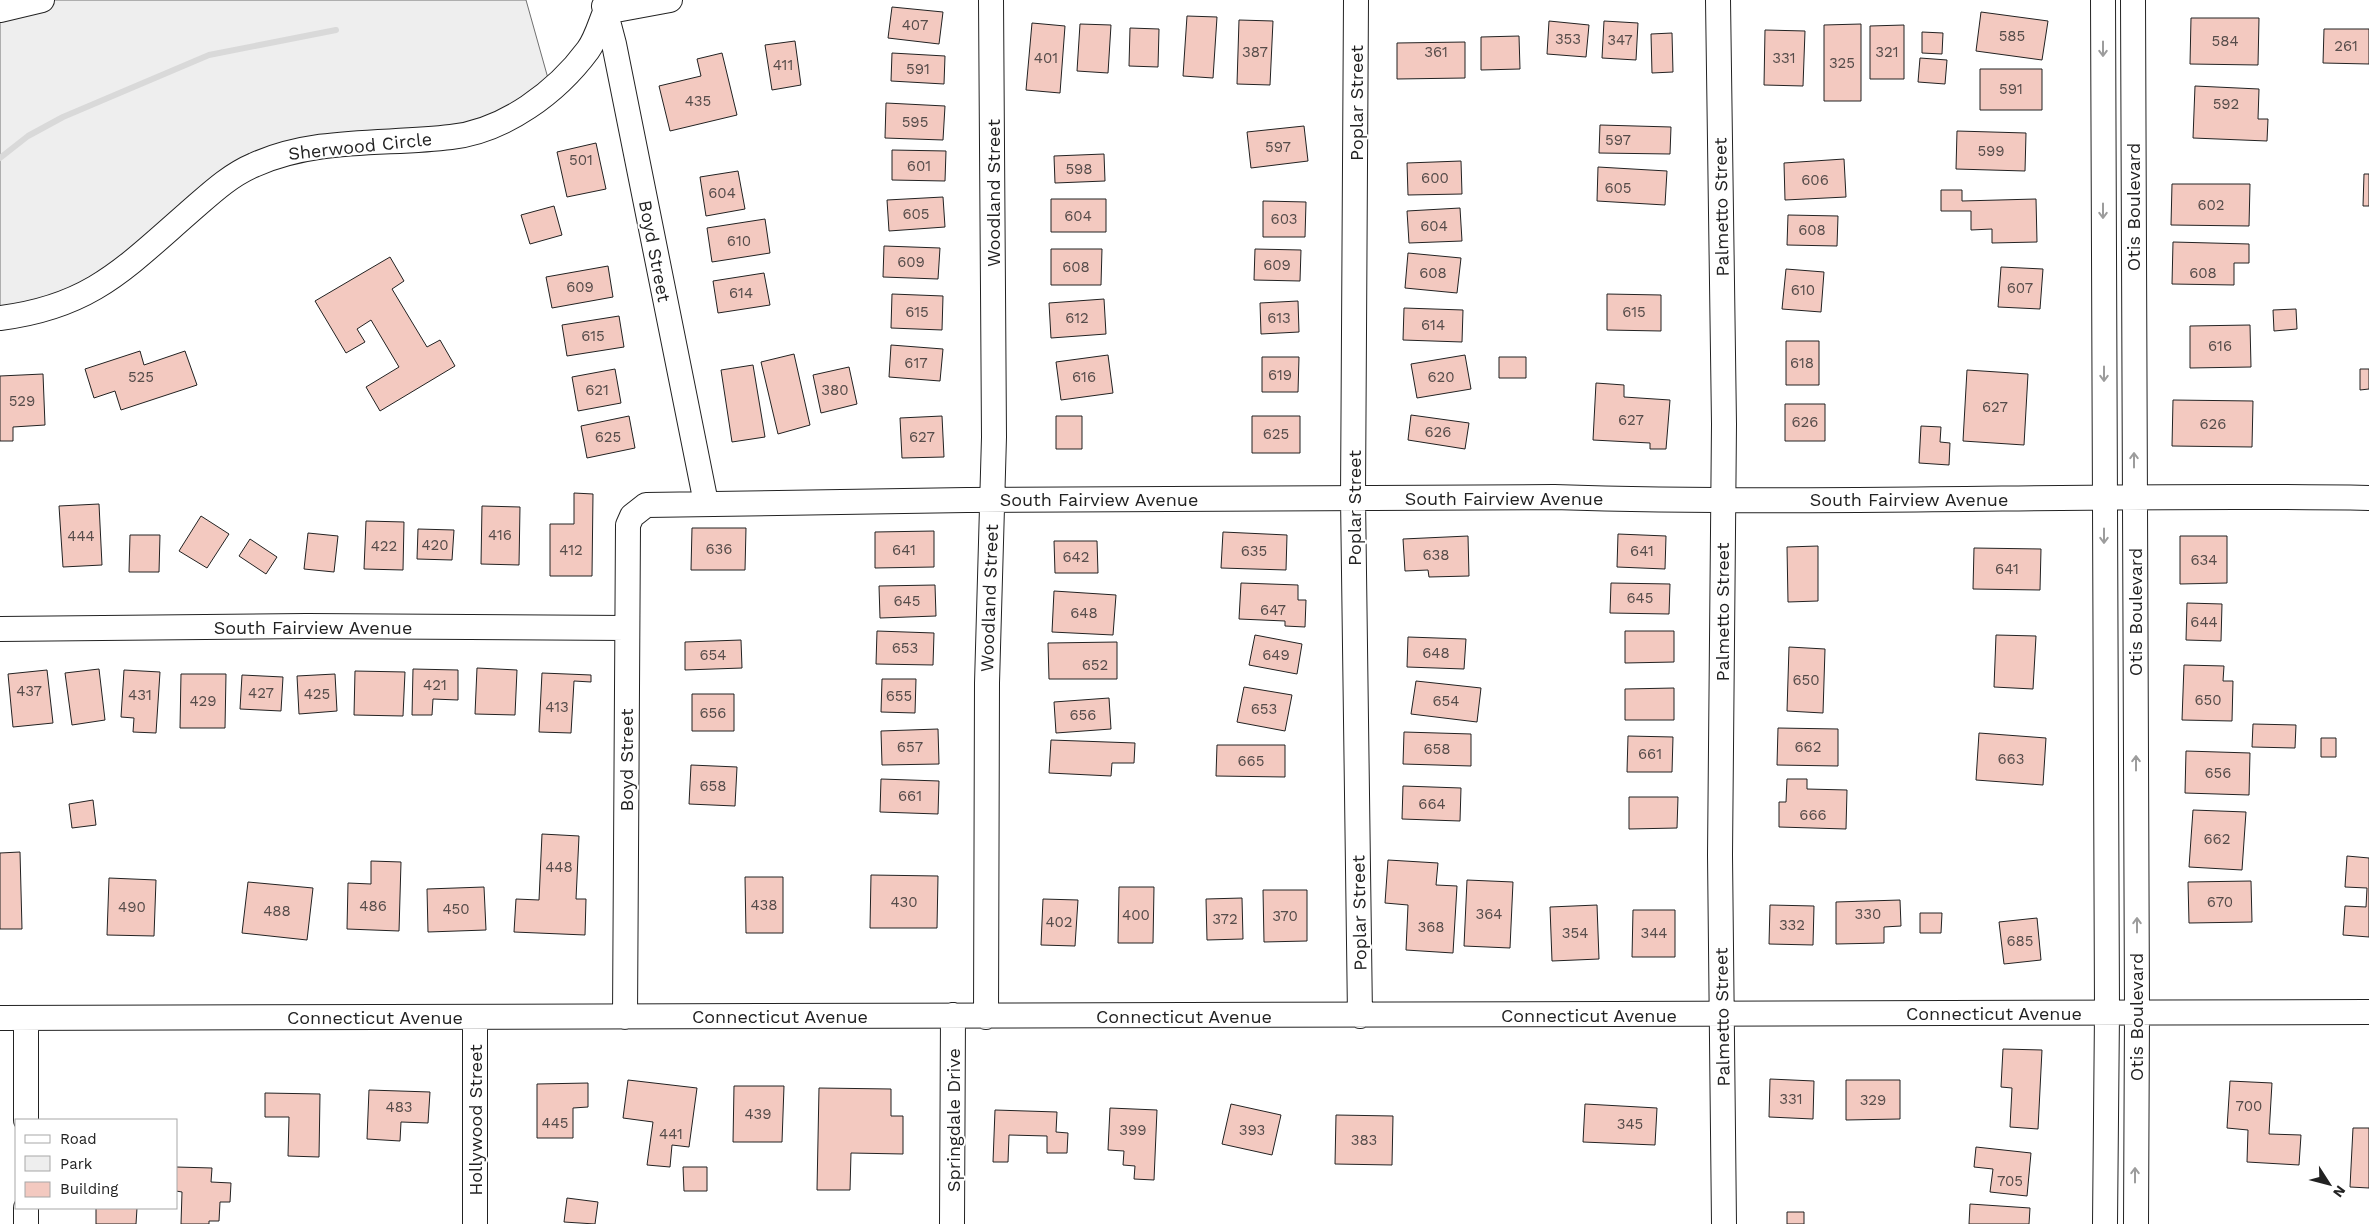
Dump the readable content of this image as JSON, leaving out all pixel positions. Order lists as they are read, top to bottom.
{
  "streets": {
    "street": [
      "Poplar Street",
      "Sherwood Circle",
      "Woodland Street",
      "Palmetto Street",
      "Otis Boulevard",
      "Boyd Street",
      "South Fairview Avenue",
      "Connecticut Avenue",
      "Hollywood Street",
      "Springdale Drive"
    ]
  },
  "crossings": [
    ["Poplar Street", "South Fairview Avenue"],
    ["Poplar Street", "Connecticut Avenue"],
    ["Sherwood Circle", "Boyd Street"],
    ["Woodland Street", "South Fairview Avenue"],
    ["Woodland Street", "Connecticut Avenue"],
    ["Palmetto Street", "South Fairview Avenue"],
    ["Palmetto Street", "Connecticut Avenue"],
    ["Otis Boulevard", "South Fairview Avenue"],
    ["Otis Boulevard", "Connecticut Avenue"],
    ["Boyd Street", "South Fairview Avenue"],
    ["Boyd Street", "Connecticut Avenue"],
    ["Connecticut Avenue", "Hollywood Street"],
    ["Connecticut Avenue", "Springdale Drive"]
  ],
  "house_numbers": [
    "407",
    "585",
    "353",
    "347",
    "584",
    "261",
    "387",
    "361",
    "321",
    "401",
    "331",
    "325",
    "411",
    "591",
    "591",
    "435",
    "592",
    "595",
    "597",
    "597",
    "599",
    "501",
    "601",
    "598",
    "600",
    "606",
    "605",
    "604",
    "602",
    "605",
    "604",
    "603",
    "604",
    "608",
    "610",
    "609",
    "609",
    "608",
    "608",
    "608",
    "609",
    "607",
    "610",
    "614",
    "615",
    "615",
    "612",
    "613",
    "614",
    "615",
    "616",
    "617",
    "618",
    "619",
    "525",
    "616",
    "620",
    "621",
    "380",
    "529",
    "627",
    "627",
    "626",
    "626",
    "626",
    "625",
    "625",
    "627",
    "416",
    "444",
    "420",
    "422",
    "636",
    "412",
    "641",
    "635",
    "641",
    "638",
    "642",
    "634",
    "641",
    "645",
    "645",
    "647",
    "648",
    "644",
    "653",
    "648",
    "654",
    "649",
    "652",
    "650",
    "421",
    "437",
    "427",
    "425",
    "431",
    "655",
    "650",
    "429",
    "654",
    "413",
    "653",
    "656",
    "656",
    "657",
    "662",
    "658",
    "661",
    "663",
    "665",
    "656",
    "658",
    "661",
    "664",
    "666",
    "662",
    "448",
    "430",
    "670",
    "438",
    "486",
    "490",
    "450",
    "488",
    "364",
    "330",
    "400",
    "370",
    "372",
    "402",
    "332",
    "368",
    "354",
    "344",
    "685",
    "331",
    "329",
    "700",
    "483",
    "439",
    "445",
    "345",
    "399",
    "393",
    "441",
    "383",
    "705"
  ],
  "legend": ["Road", "Park", "Building"],
  "north": "bottom right"
}
